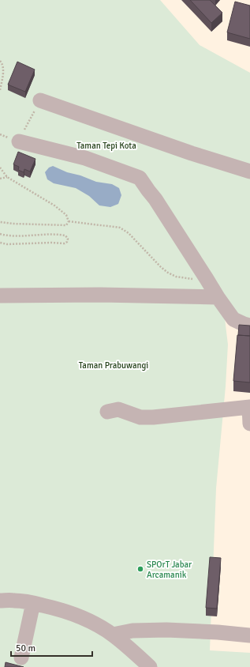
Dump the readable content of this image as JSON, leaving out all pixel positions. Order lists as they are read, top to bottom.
{
  "parks": ["Taman Tepi Kota", "Taman Prabuwangi"],
  "places": ["SPOrT Jabar Arcamanik"],
  "scale_bar": "50 m"
}
